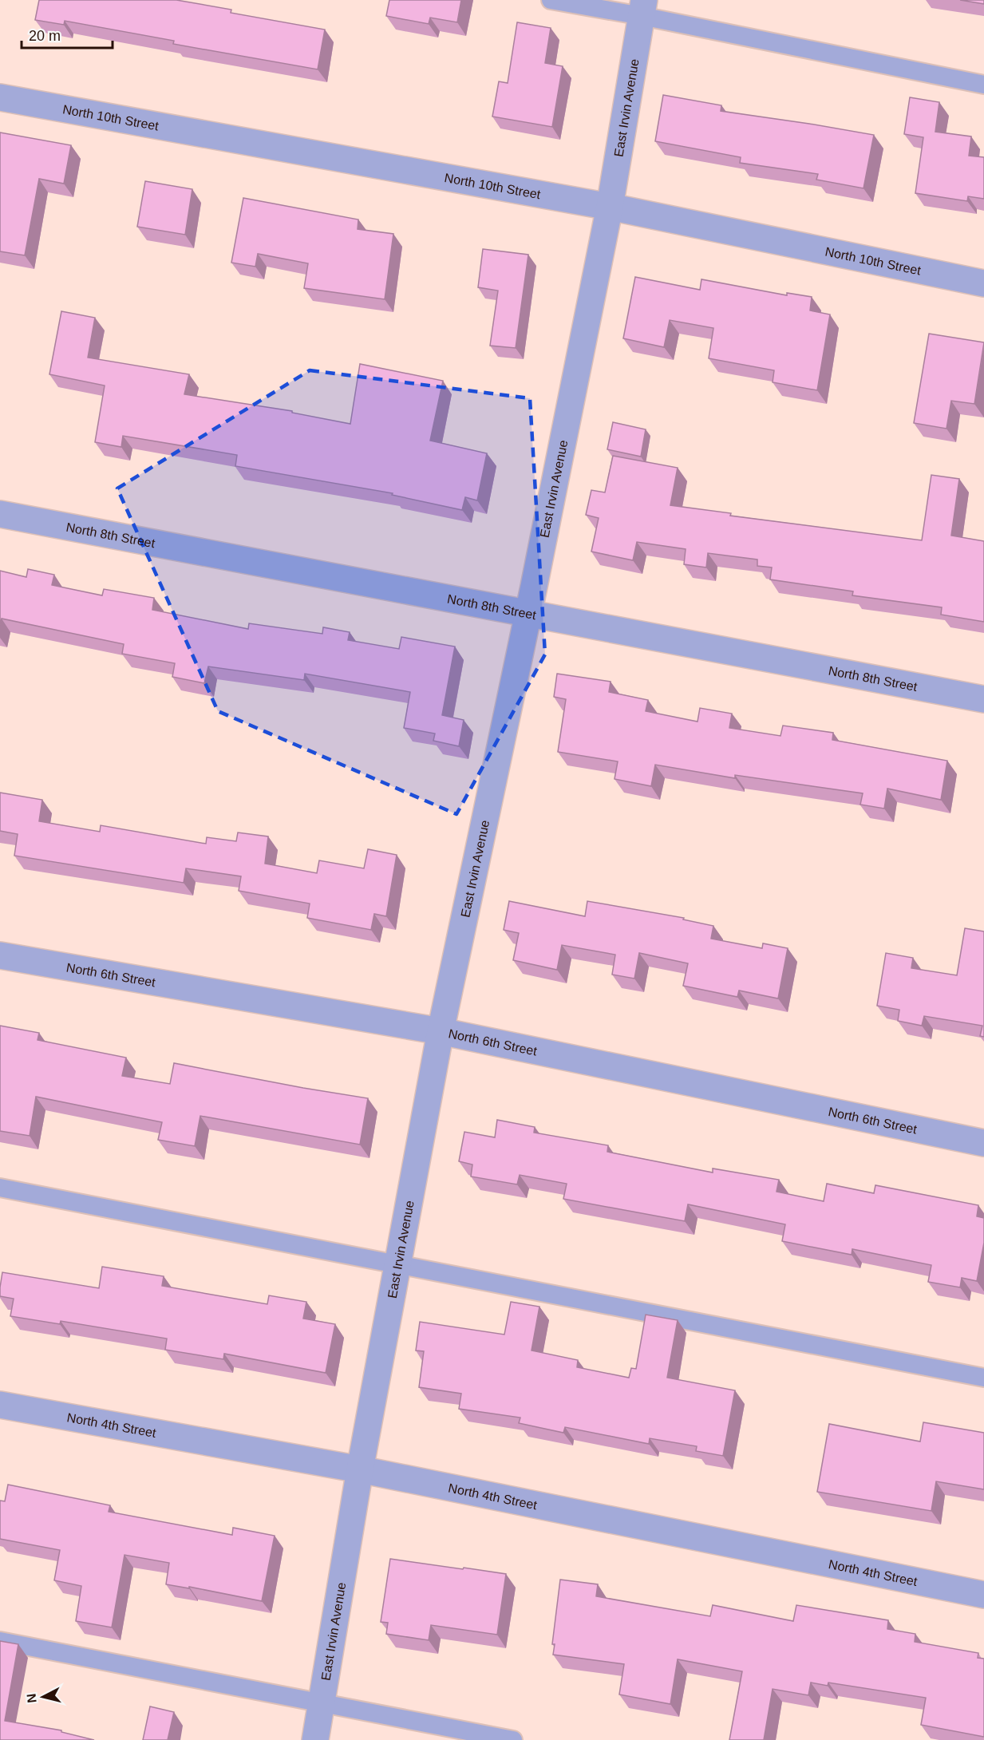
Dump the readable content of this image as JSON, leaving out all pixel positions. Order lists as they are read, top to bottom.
{
  "streets": {
    "street": [
      "East Irvin Avenue",
      "North 10th Street",
      "North 8th Street",
      "North 6th Street",
      "North 4th Street"
    ]
  },
  "crossings": [
    ["East Irvin Avenue", "North 10th Street"],
    ["East Irvin Avenue", "North 8th Street"],
    ["East Irvin Avenue", "North 6th Street"],
    ["East Irvin Avenue", "North 4th Street"]
  ],
  "scale_bar": "20 m",
  "north": "left"
}
